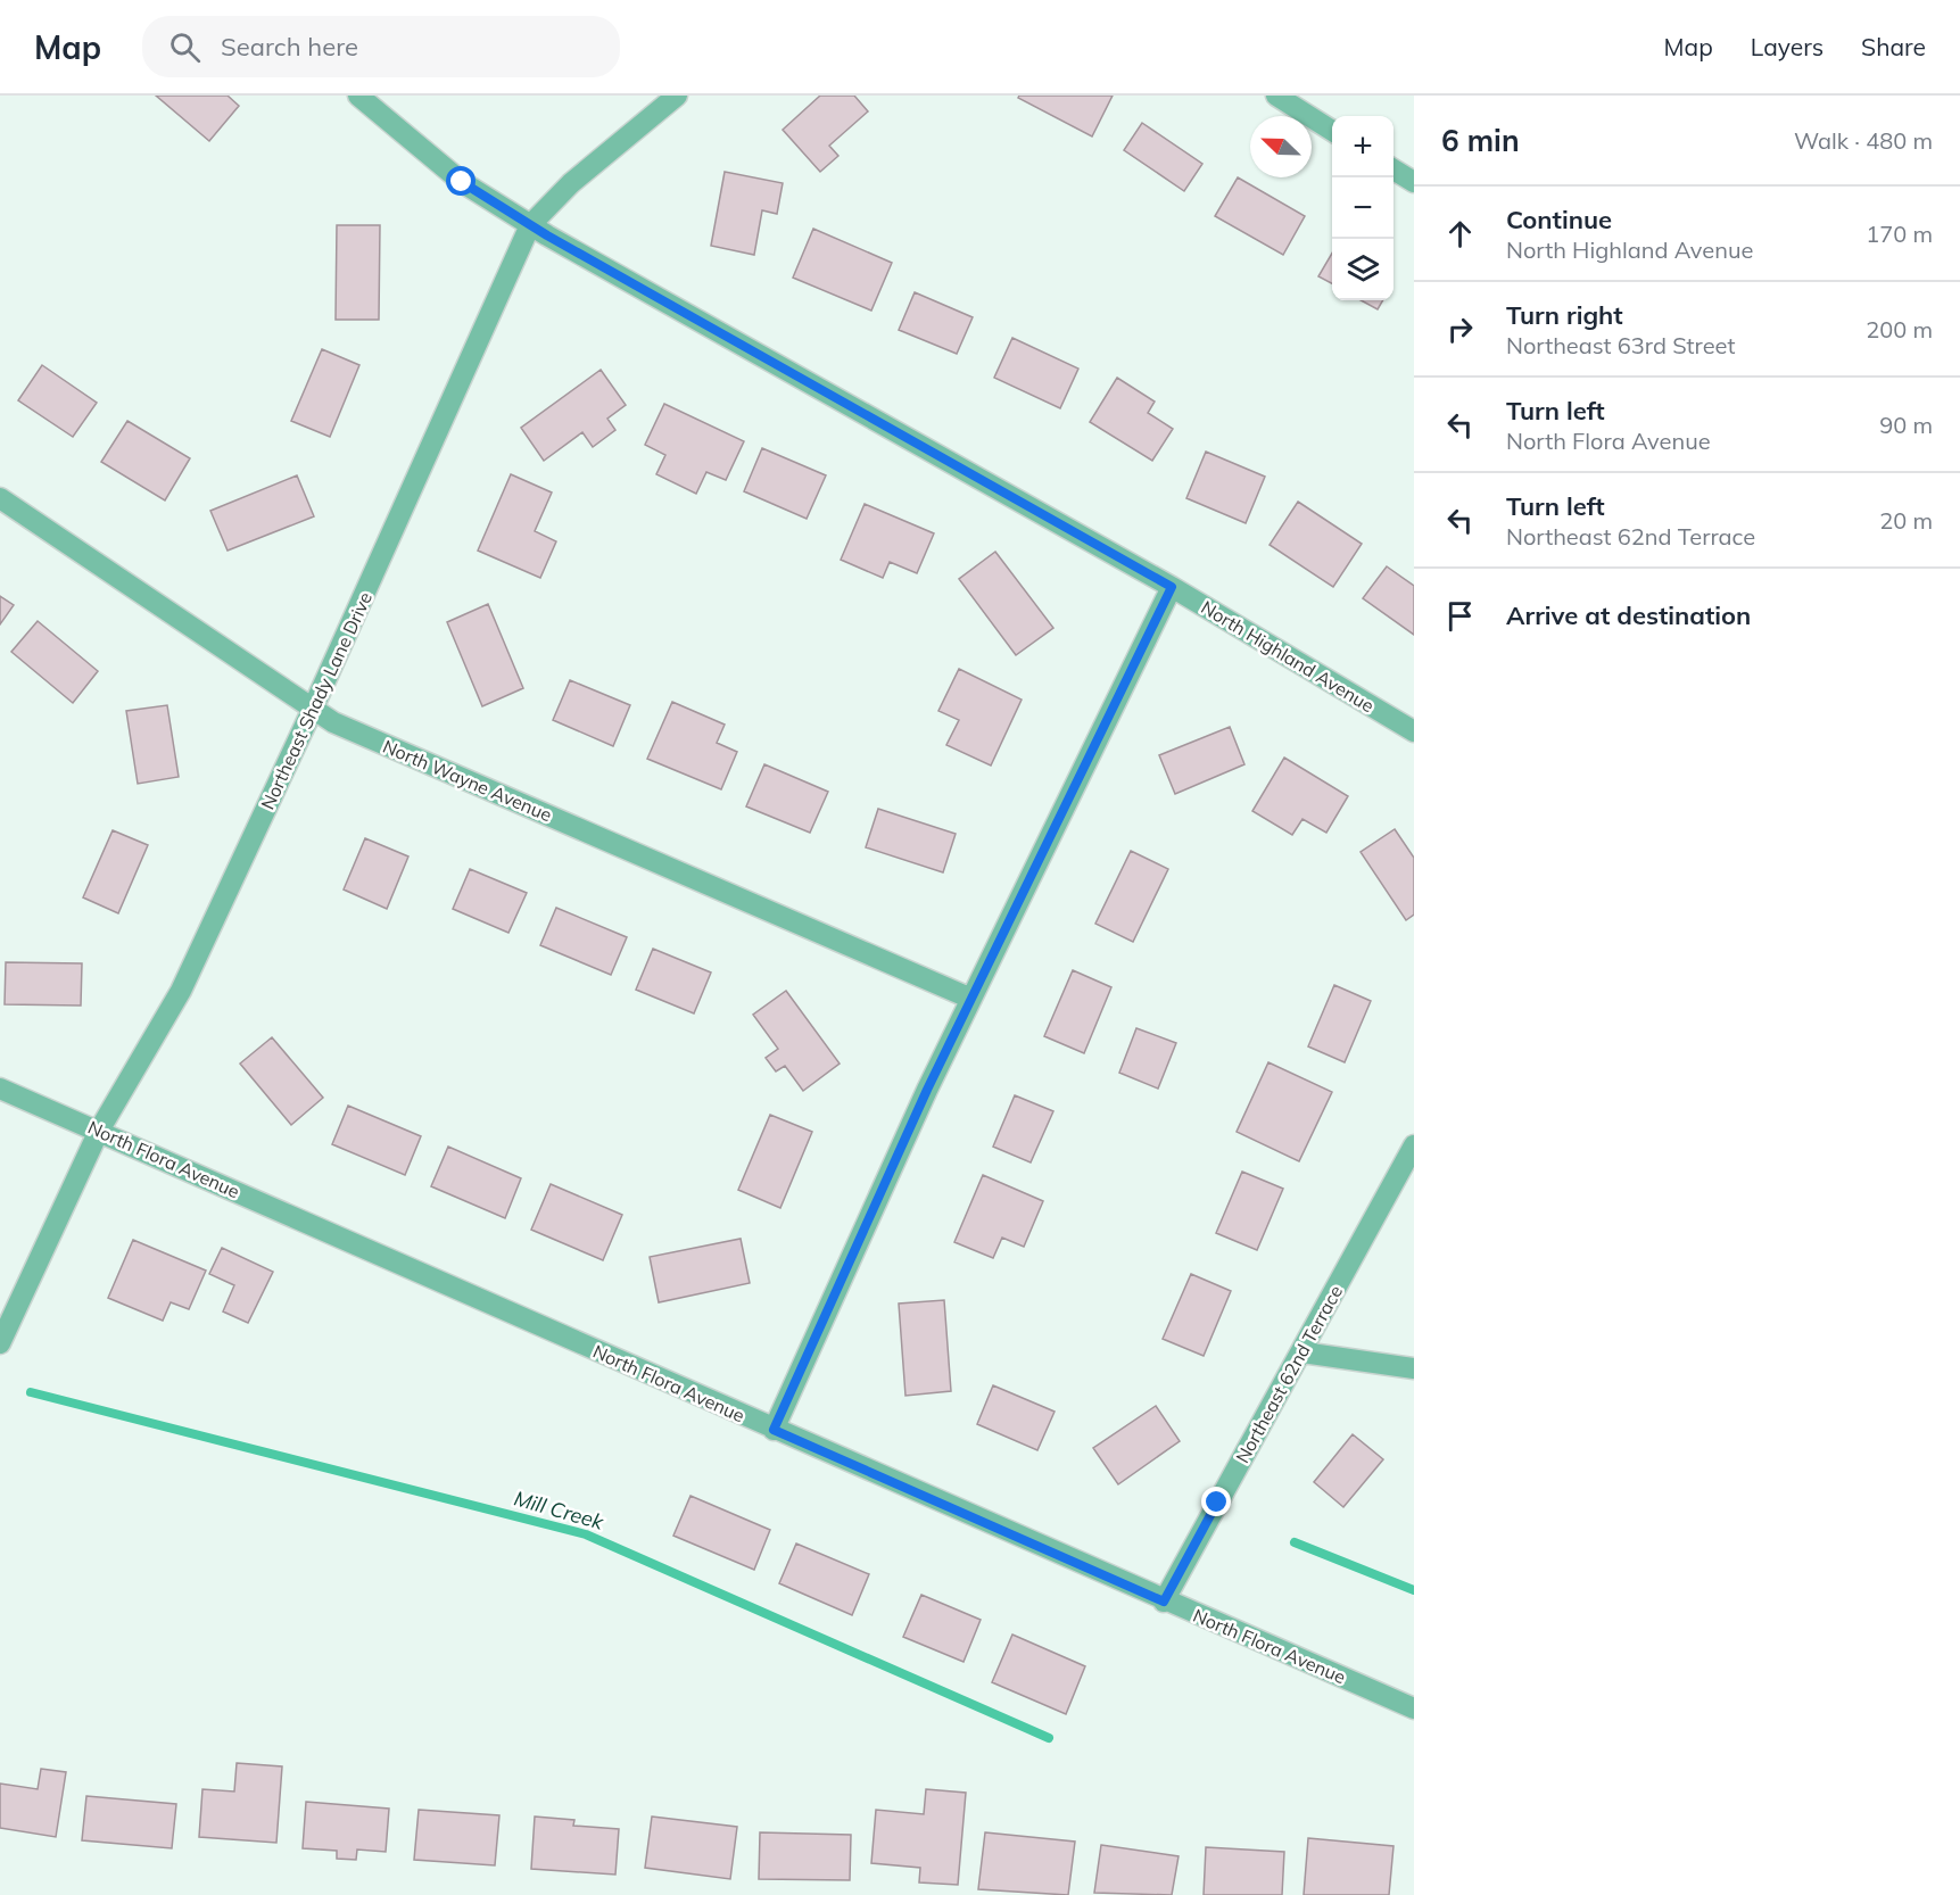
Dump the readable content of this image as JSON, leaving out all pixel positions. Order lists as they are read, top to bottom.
{
  "streets": {
    "street": [
      "North Highland Avenue",
      "Northeast Shady Lane Drive",
      "North Wayne Avenue",
      "North Flora Avenue",
      "Northeast 62nd Terrace"
    ]
  },
  "crossings": [
    ["North Highland Avenue", "Northeast Shady Lane Drive"],
    ["Northeast Shady Lane Drive", "North Wayne Avenue"],
    ["Northeast Shady Lane Drive", "North Flora Avenue"],
    ["North Flora Avenue", "Northeast 62nd Terrace"]
  ],
  "water": ["Mill Creek"],
  "north": "top left",
  "page": {
    "header": "Map",
    "search": "Search here",
    "nav": ["Map", "Layers", "Share"],
    "heading": ["6 min", "Walk · 480 m"],
    "map_buttons": ["+", "−"],
    "list": [
      ["Continue", "North Highland Avenue", "170 m"],
      ["Turn right", "Northeast 63rd Street", "200 m"],
      ["Turn left", "North Flora Avenue", "90 m"],
      ["Turn left", "Northeast 62nd Terrace", "20 m"],
      "Arrive at destination"
    ]
  }
}
